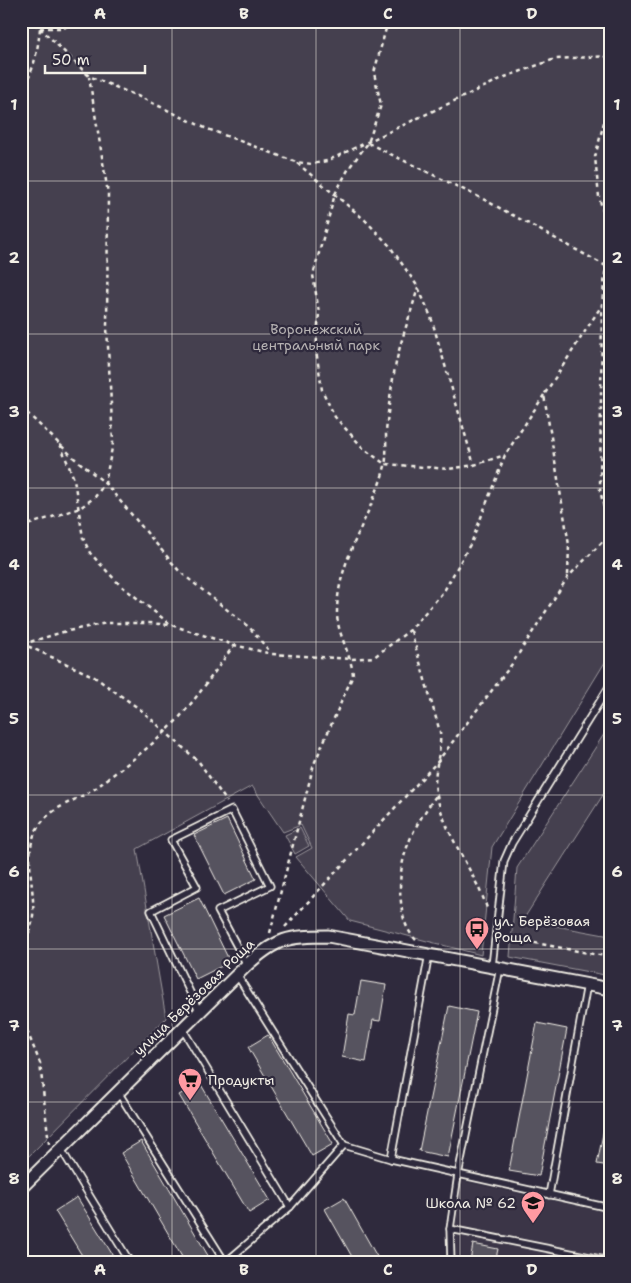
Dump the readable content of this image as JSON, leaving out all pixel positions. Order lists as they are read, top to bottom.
{
  "streets": {
    "street": ["улица Берёзовая Роща"]
  },
  "parks": ["Воронежский центральный парк"],
  "places": {
    "bus stop": ["ул. Берёзовая Роща"],
    "supermarket": ["Продукты"],
    "school or university": ["Школа № 62"]
  },
  "scale_bar": "50 m",
  "grid": {
    "columns": [
      "A",
      "B",
      "C",
      "D"
    ],
    "rows": [
      "1",
      "2",
      "3",
      "4",
      "5",
      "6",
      "7",
      "8"
    ]
  }
}
